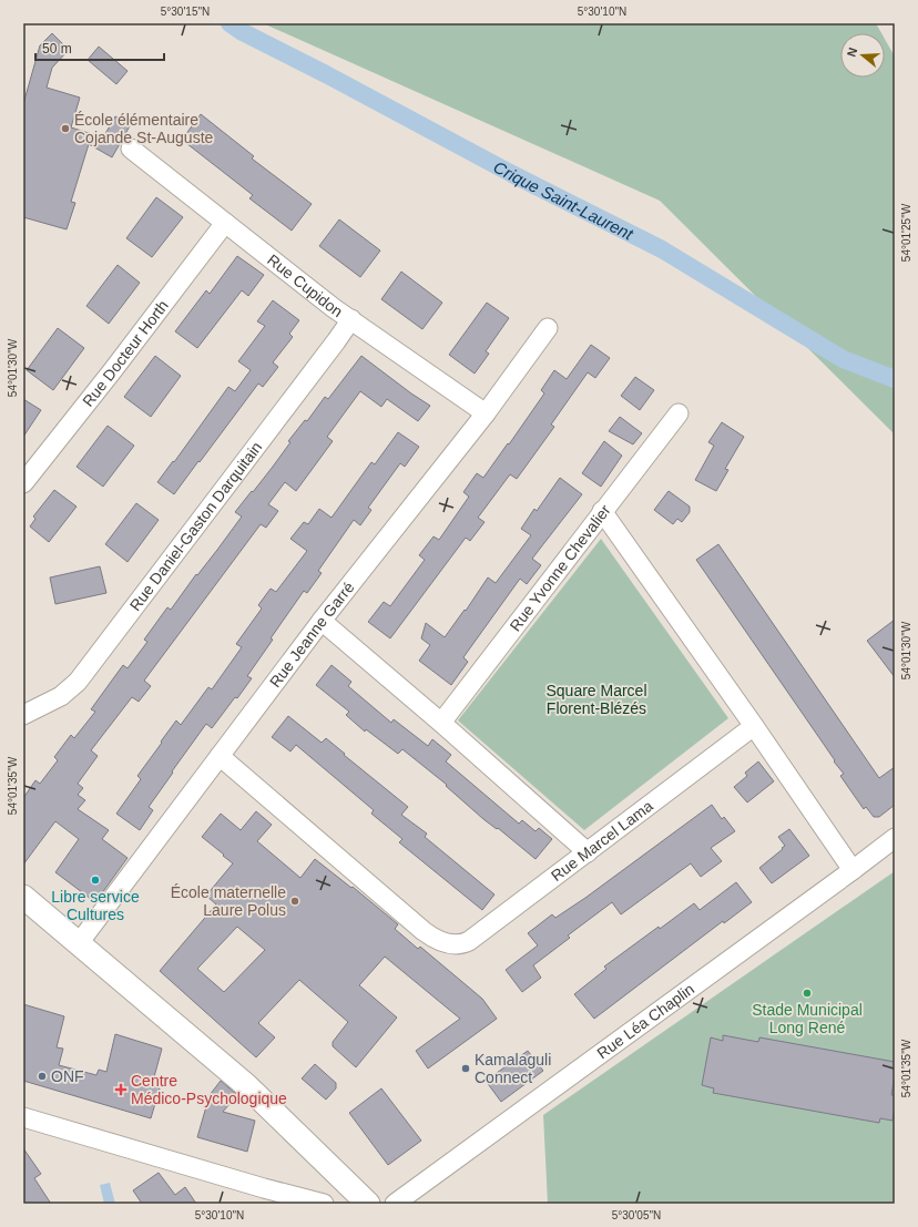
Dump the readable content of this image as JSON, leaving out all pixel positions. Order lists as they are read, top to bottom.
{
  "streets": {
    "street": [
      "Rue Cupidon",
      "Rue Docteur Horth",
      "Rue Daniel-Gaston Darquitain",
      "Rue Yvonne Chevalier",
      "Rue Jeanne Garré",
      "Rue Marcel Lama",
      "Rue Léa Chaplin"
    ]
  },
  "crossings": [
    ["Rue Cupidon", "Rue Docteur Horth"],
    ["Rue Cupidon", "Rue Daniel-Gaston Darquitain"],
    ["Rue Cupidon", "Rue Jeanne Garré"],
    ["Rue Jeanne Garré", "Rue Marcel Lama"]
  ],
  "water": ["Crique Saint-Laurent"],
  "parks": ["Square Marcel Florent-Blézés"],
  "places": {
    "other": [
      "École élémentaire Cojande St-Auguste",
      "Libre service Cultures",
      "École maternelle Laure Polus",
      "Stade Municipal Long René",
      "Kamalaguli Connect",
      "ONF"
    ],
    "health": ["Centre Médico-Psychologique"]
  },
  "scale_bar": "50 m",
  "north": "left",
  "coordinates": [
    "5°30'15\"N",
    "5°30'10\"N",
    "54°01'25\"W",
    "54°01'30\"W",
    "54°01'35\"W",
    "5°30'05\"N"
  ]
}
